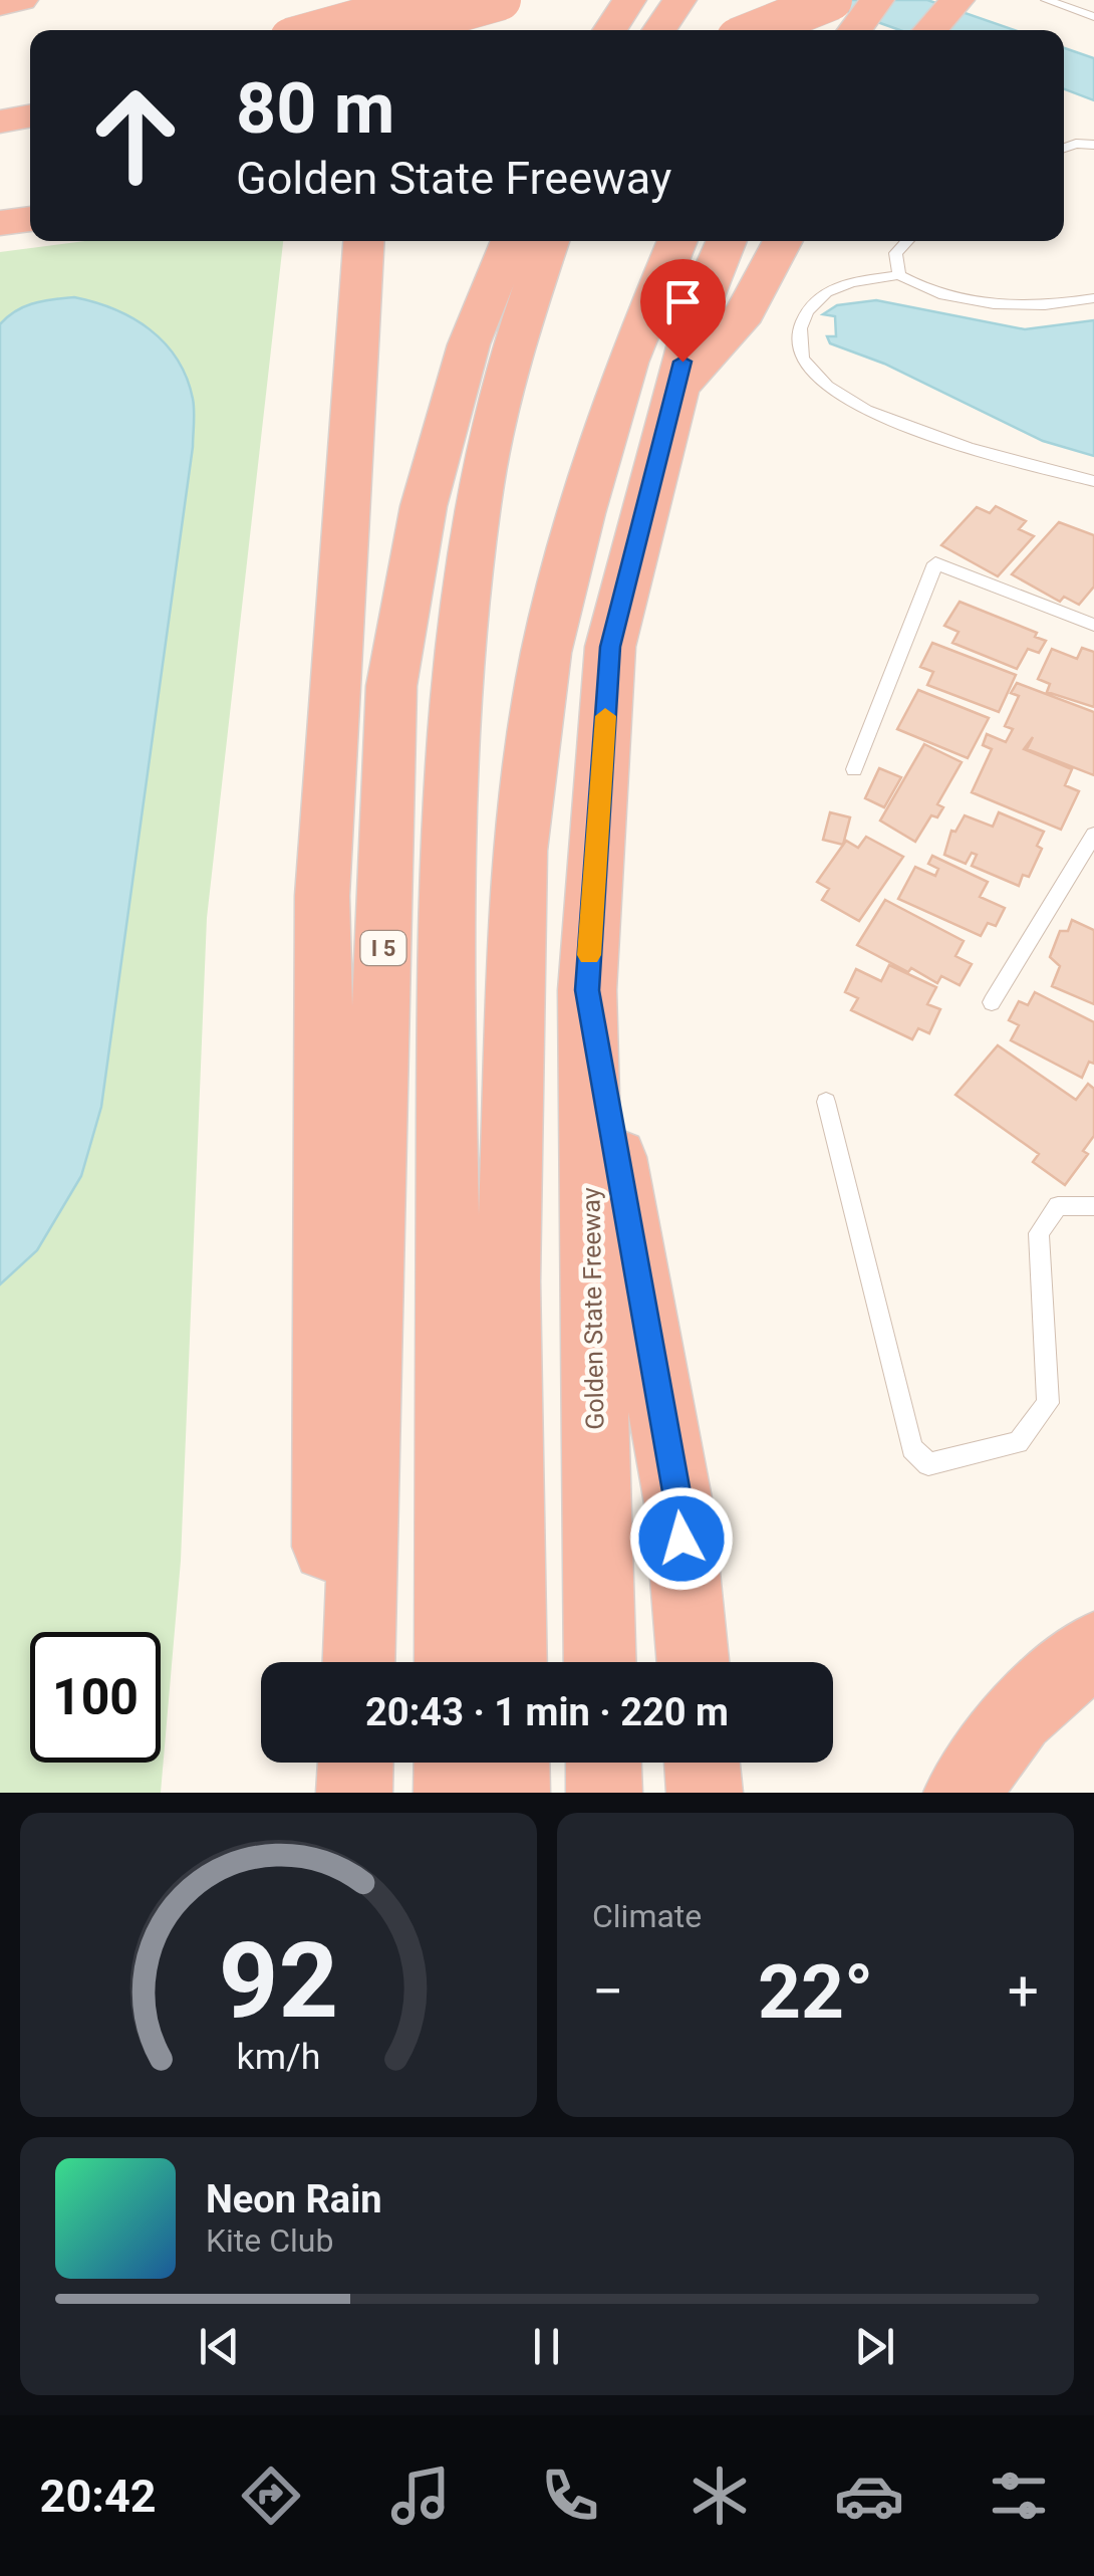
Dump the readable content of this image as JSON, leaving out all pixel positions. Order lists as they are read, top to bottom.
{
  "streets": {
    "highway": ["I 5", "Golden State Freeway"]
  },
  "page": {
    "turn": ["80 m", "Golden State Freeway"],
    "limit": "100",
    "trip": "20:43 · 1 min · 220 m",
    "tile": "Climate",
    "heat": ["−", "22°", "+"],
    "song": ["Neon Rain", "Kite Club"],
    "tabs": "20:42",
    "gauge": ["92", "km/h"]
  }
}
